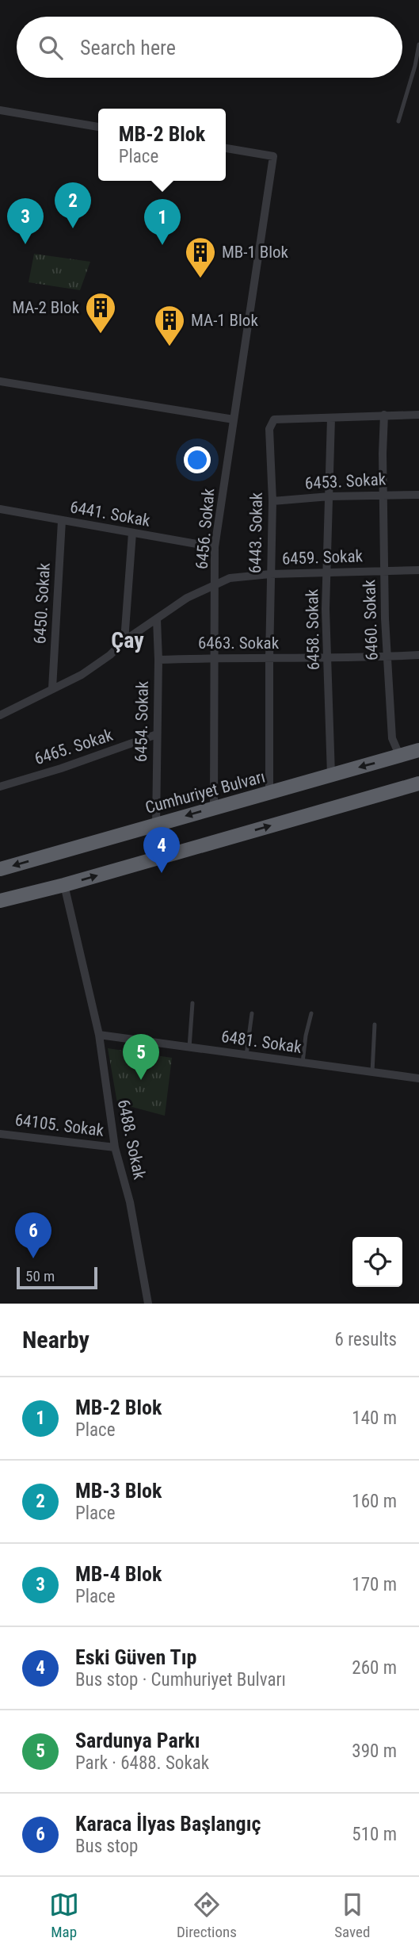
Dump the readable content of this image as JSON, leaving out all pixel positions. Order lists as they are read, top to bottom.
{
  "streets": {
    "highway": ["Cumhuriyet Bulvarı"],
    "street": [
      "6453. Sokak",
      "6441. Sokak",
      "6456. Sokak",
      "6443. Sokak",
      "6459. Sokak",
      "6450. Sokak",
      "6460. Sokak",
      "6458. Sokak",
      "6463. Sokak",
      "6454. Sokak",
      "6465. Sokak",
      "6481. Sokak",
      "64105. Sokak",
      "6488. Sokak"
    ]
  },
  "crossings": [
    ["6453. Sokak", "6443. Sokak"],
    ["6453. Sokak", "6460. Sokak"],
    ["6453. Sokak", "6458. Sokak"],
    ["6441. Sokak", "6456. Sokak"],
    ["6441. Sokak", "6450. Sokak"],
    ["6456. Sokak", "6459. Sokak"],
    ["6456. Sokak", "6463. Sokak"],
    ["6456. Sokak", "Cumhuriyet Bulvarı"],
    ["6443. Sokak", "6459. Sokak"],
    ["6443. Sokak", "6460. Sokak"],
    ["6443. Sokak", "6458. Sokak"],
    ["6443. Sokak", "6463. Sokak"],
    ["6443. Sokak", "Cumhuriyet Bulvarı"],
    ["6459. Sokak", "6450. Sokak"],
    ["6459. Sokak", "6460. Sokak"],
    ["6459. Sokak", "6458. Sokak"],
    ["6459. Sokak", "6454. Sokak"],
    ["6460. Sokak", "6463. Sokak"],
    ["6460. Sokak", "Cumhuriyet Bulvarı"],
    ["6458. Sokak", "6463. Sokak"],
    ["6458. Sokak", "Cumhuriyet Bulvarı"],
    ["6463. Sokak", "6454. Sokak"],
    ["6454. Sokak", "6465. Sokak"],
    ["6454. Sokak", "Cumhuriyet Bulvarı"],
    ["6481. Sokak", "6488. Sokak"],
    ["64105. Sokak", "6488. Sokak"]
  ],
  "districts": ["Çay"],
  "places": {
    "building": ["MB-1 Blok", "MA-2 Blok", "MA-1 Blok"]
  },
  "scale_bar": "50 m",
  "page": {
    "search": "Search here",
    "popup": ["MB-2 Blok", "Place"],
    "pins": [
      "2",
      "3",
      "1",
      "4",
      "5",
      "6"
    ],
    "scale": "50 m",
    "heading": ["Nearby", "6 results"],
    "list": [
      {
        "mark": "1",
        "name": "MB-2 Blok",
        "note": "Place",
        "value": "140 m"
      },
      {
        "mark": "2",
        "name": "MB-3 Blok",
        "note": "Place",
        "value": "160 m"
      },
      {
        "mark": "3",
        "name": "MB-4 Blok",
        "note": "Place",
        "value": "170 m"
      },
      {
        "mark": "4",
        "name": "Eski Güven Tıp",
        "note": "Bus stop · Cumhuriyet Bulvarı",
        "value": "260 m"
      },
      {
        "mark": "5",
        "name": "Sardunya Parkı",
        "note": "Park · 6488. Sokak",
        "value": "390 m"
      },
      {
        "mark": "6",
        "name": "Karaca İlyas Başlangıç",
        "note": "Bus stop",
        "value": "510 m"
      }
    ],
    "nav": ["Map", "Directions", "Saved"]
  }
}
